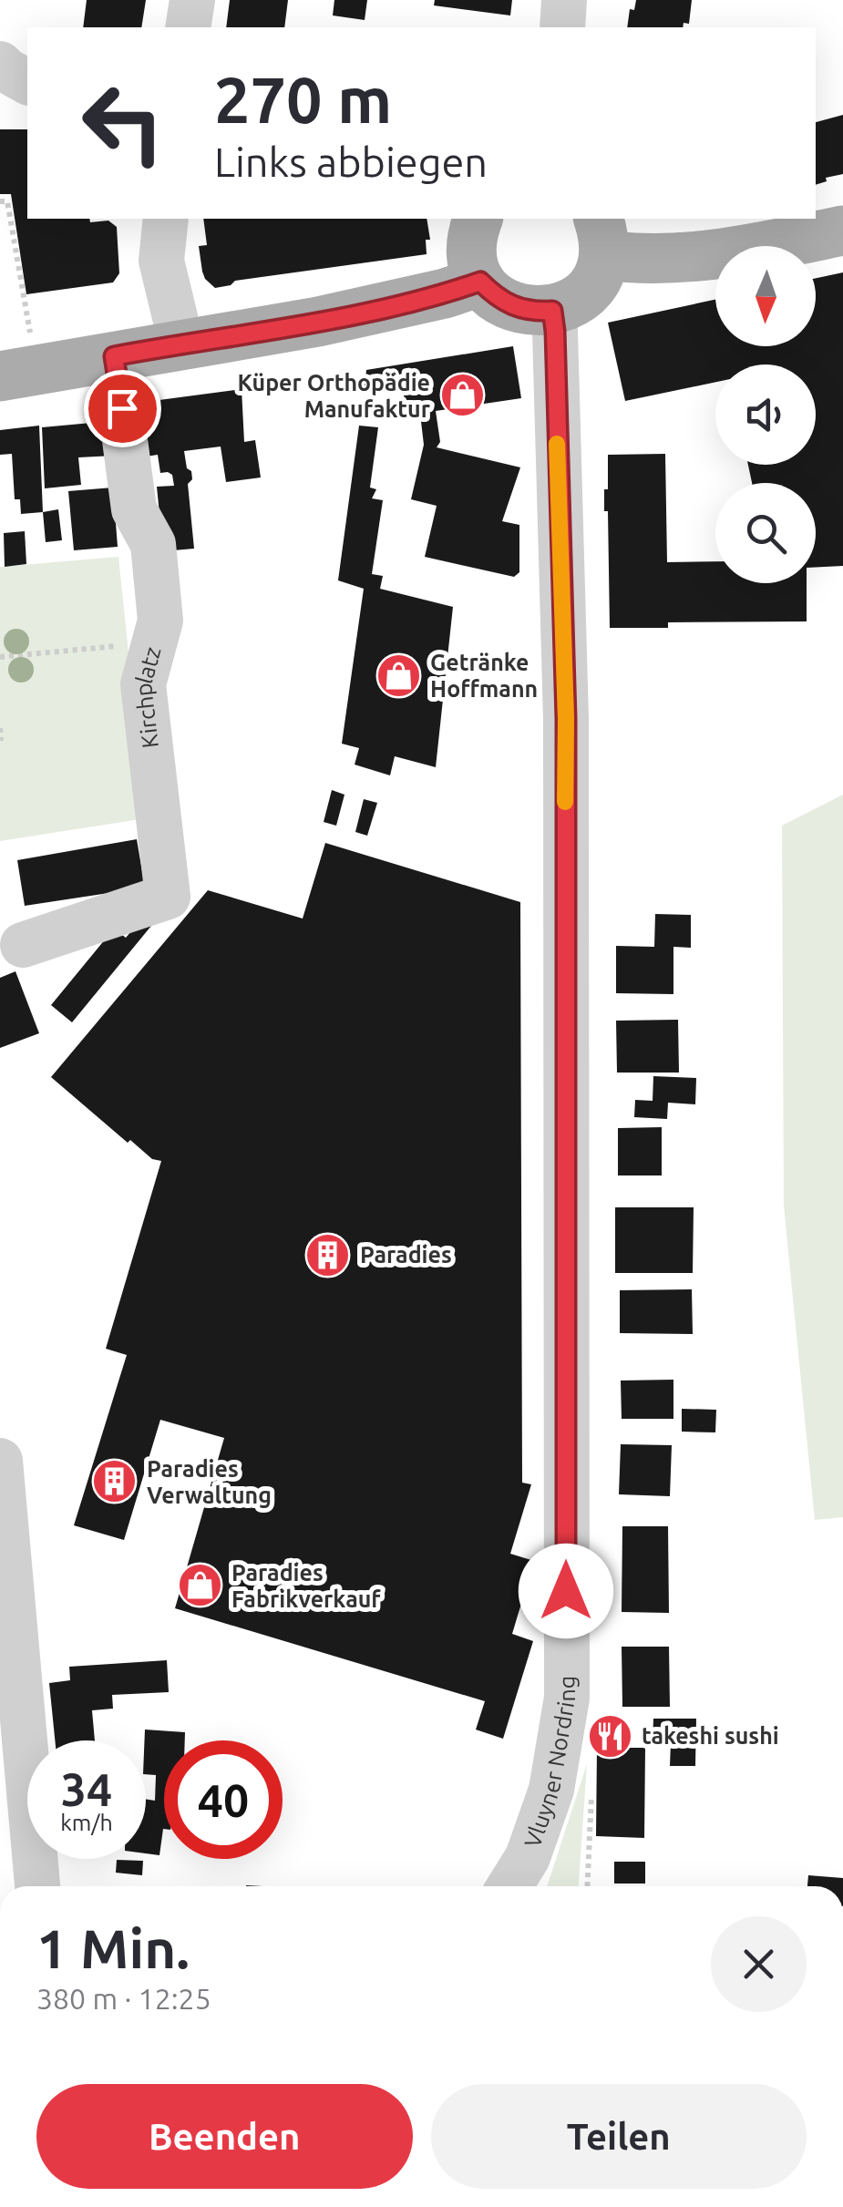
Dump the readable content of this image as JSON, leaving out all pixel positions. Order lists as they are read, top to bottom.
{
  "streets": {
    "street": ["Kirchplatz", "Vluyner Nordring"]
  },
  "places": {
    "shop": ["Küper Orthopädie Manufaktur", "Getränke Hoffmann", "Paradies Fabrikverkauf"],
    "building": ["Paradies", "Paradies Verwaltung"],
    "restaurant": ["takeshi sushi"]
  },
  "north": "bottom",
  "page": {
    "turn": ["270 m", "Links abbiegen"],
    "speed": "34 km/h",
    "limit": "40",
    "heading": ["1 Min.", "380 m · 12:25"],
    "buttons": ["Beenden", "Teilen"]
  }
}
